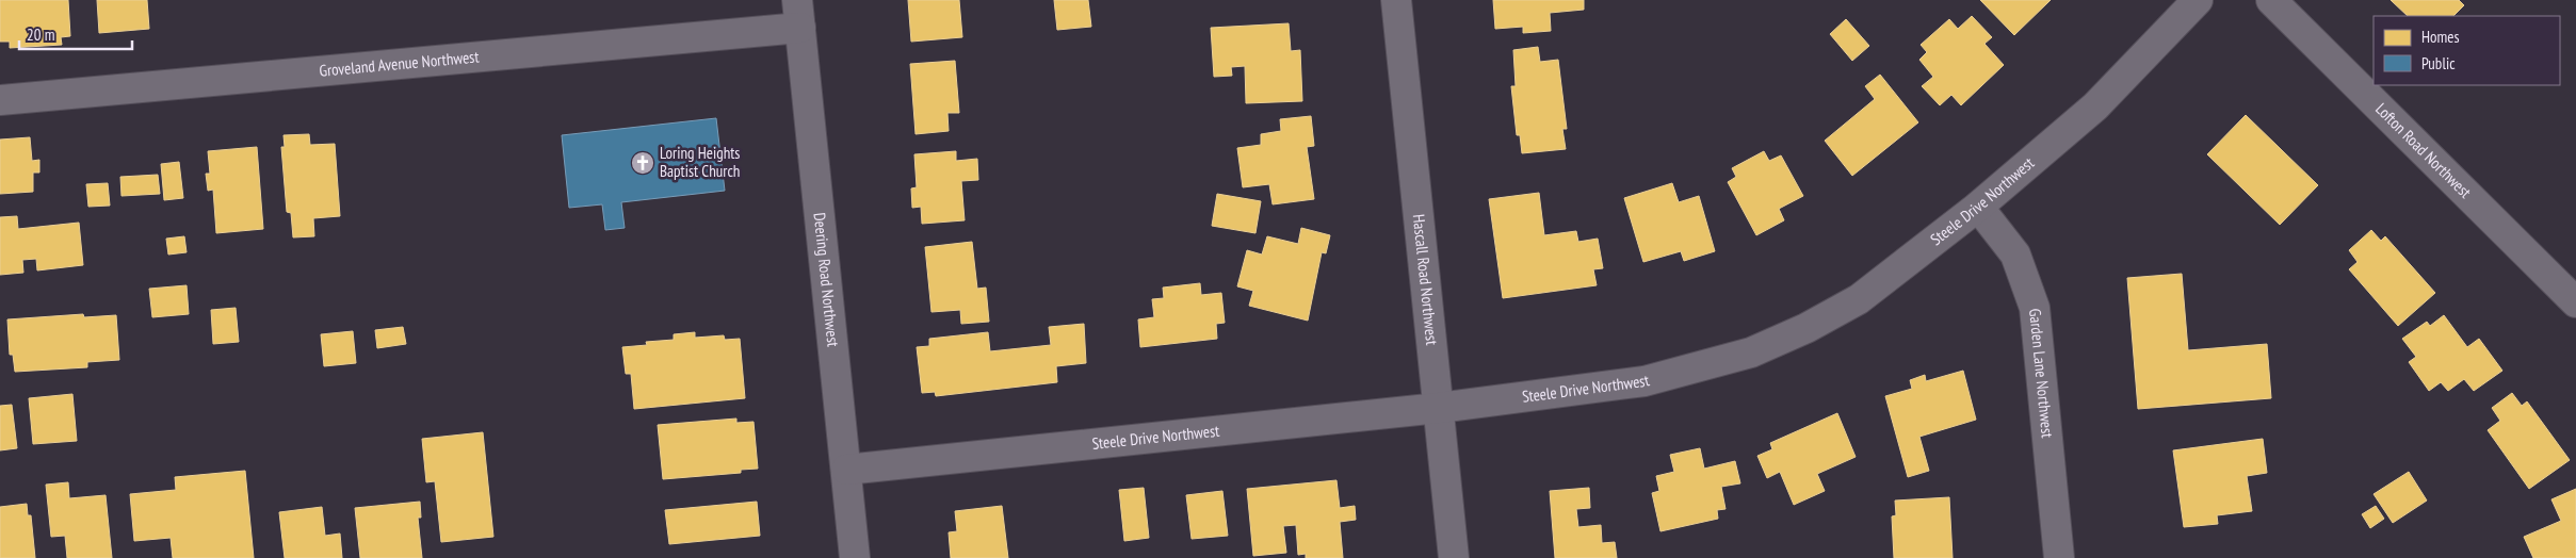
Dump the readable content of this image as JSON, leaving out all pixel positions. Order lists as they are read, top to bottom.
{
  "streets": {
    "street": [
      "Groveland Avenue Northwest",
      "Lofton Road Northwest",
      "Steele Drive Northwest",
      "Deering Road Northwest",
      "Hascall Road Northwest",
      "Garden Lane Northwest"
    ]
  },
  "crossings": [
    ["Groveland Avenue Northwest", "Deering Road Northwest"],
    ["Steele Drive Northwest", "Deering Road Northwest"],
    ["Steele Drive Northwest", "Hascall Road Northwest"],
    ["Steele Drive Northwest", "Garden Lane Northwest"]
  ],
  "places": {
    "church": ["Loring Heights Baptist Church"]
  },
  "legend": ["Homes", "Public"],
  "scale_bar": "20 m"
}
